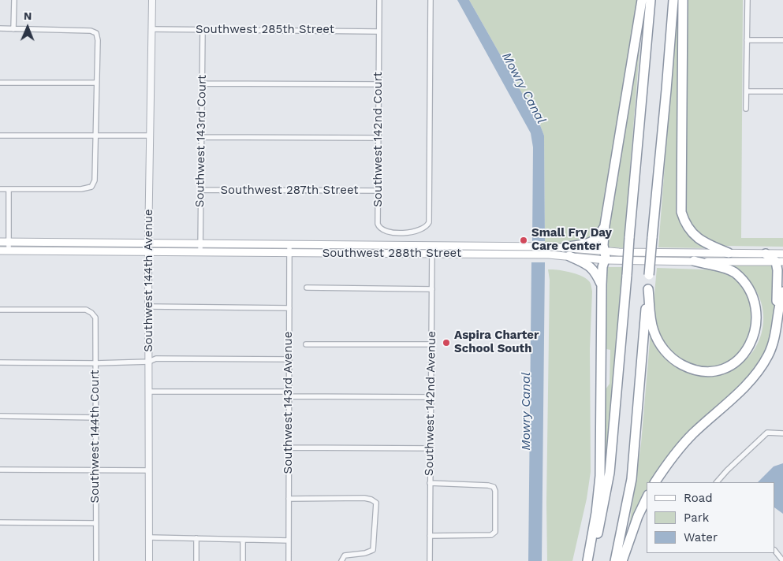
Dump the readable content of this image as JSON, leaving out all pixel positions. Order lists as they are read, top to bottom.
{
  "streets": {
    "main road": ["Southwest 288th Street"],
    "street": [
      "Southwest 285th Street",
      "Southwest 142nd Court",
      "Southwest 143rd Court",
      "Southwest 287th Street",
      "Southwest 144th Avenue",
      "Southwest 143rd Avenue",
      "Southwest 142nd Avenue",
      "Southwest 144th Court"
    ]
  },
  "crossings": [
    ["Southwest 285th Street", "Southwest 142nd Court"],
    ["Southwest 285th Street", "Southwest 143rd Court"],
    ["Southwest 285th Street", "Southwest 144th Avenue"],
    ["Southwest 142nd Court", "Southwest 287th Street"],
    ["Southwest 143rd Court", "Southwest 287th Street"],
    ["Southwest 143rd Court", "Southwest 288th Street"],
    ["Southwest 288th Street", "Southwest 144th Avenue"],
    ["Southwest 288th Street", "Southwest 143rd Avenue"],
    ["Southwest 288th Street", "Southwest 142nd Avenue"]
  ],
  "water": ["Mowry Canal"],
  "places": ["Small Fry Day Care Center", "Aspira Charter School South"],
  "legend": ["Road", "Park", "Water"],
  "north": "top"
}
